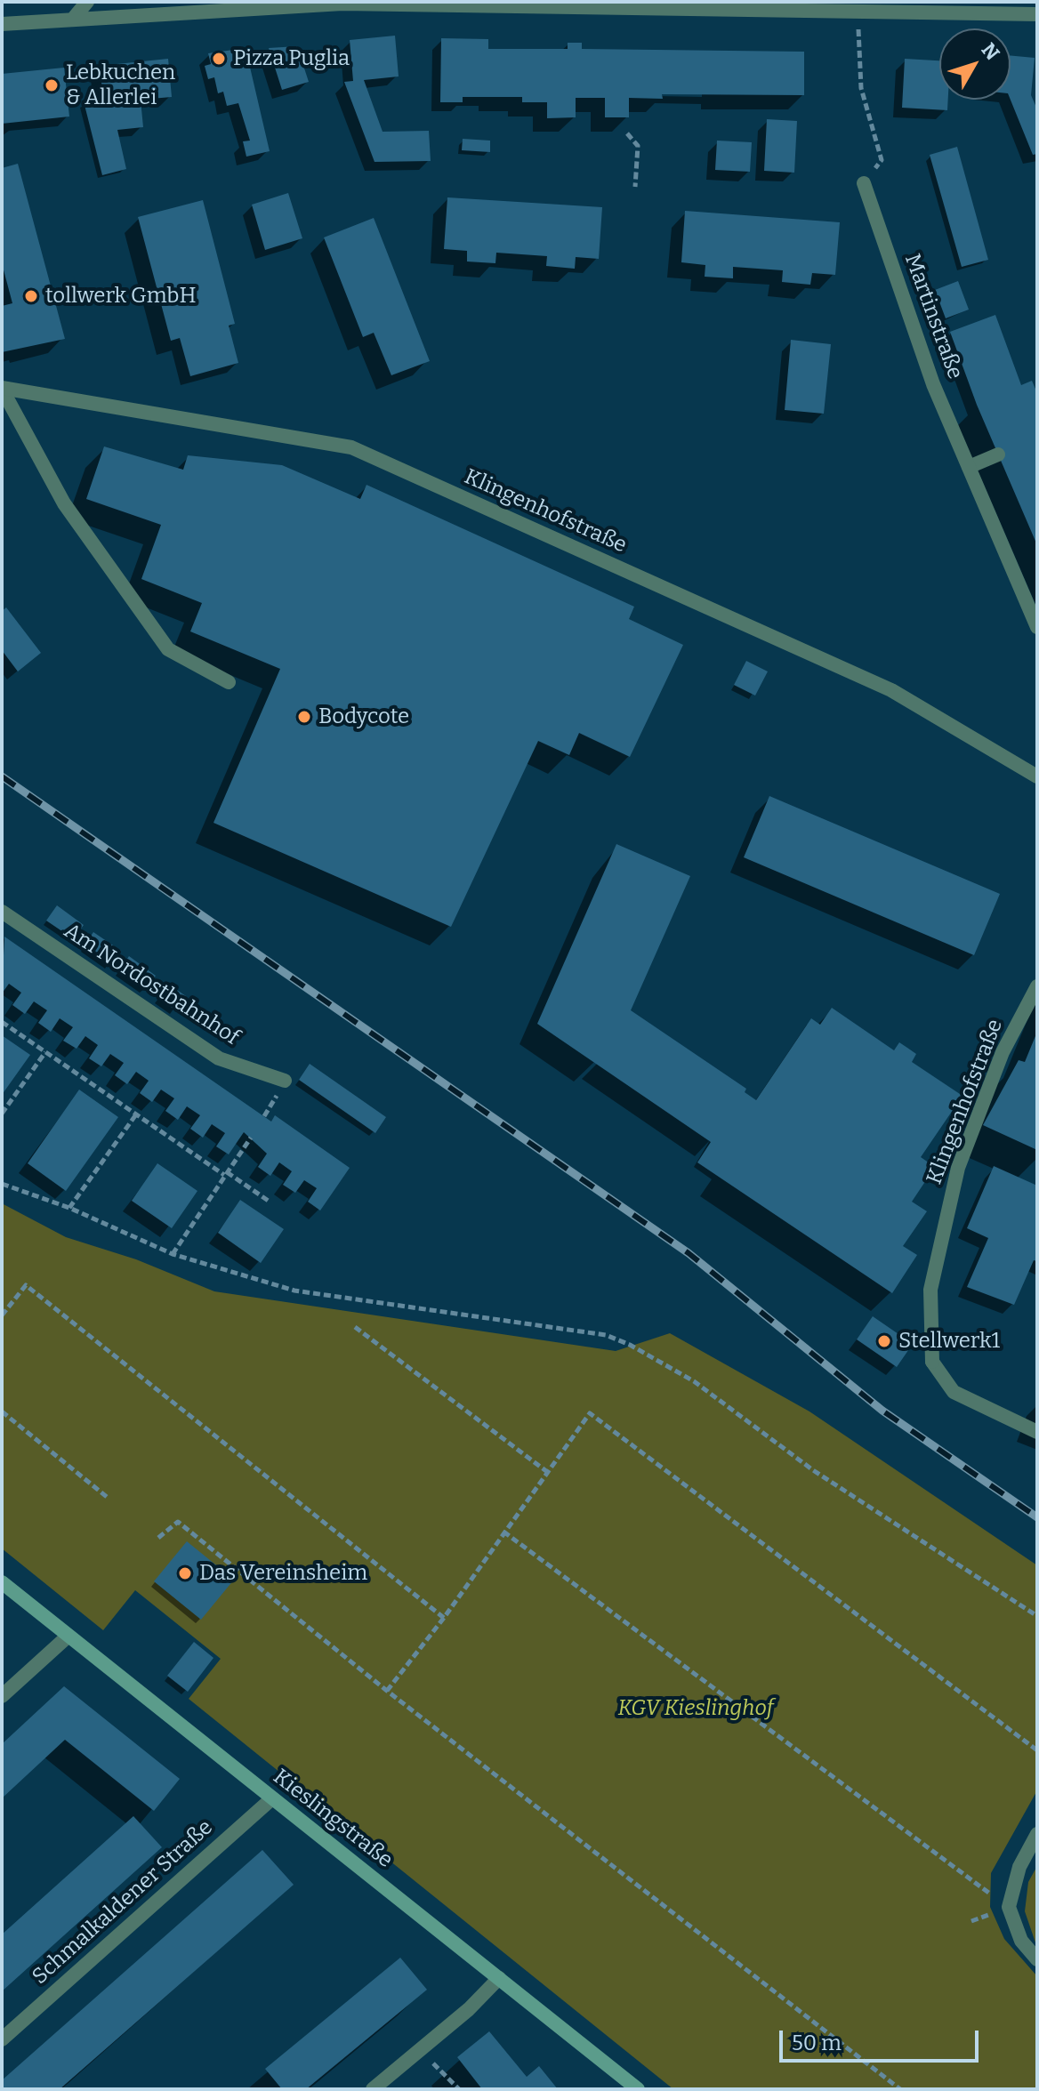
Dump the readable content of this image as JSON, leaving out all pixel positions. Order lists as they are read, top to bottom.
{
  "streets": {
    "street": [
      "Martinstraße",
      "Klingenhofstraße",
      "Am Nordostbahnhof",
      "Kieslingstraße",
      "Schmalkaldener Straße"
    ]
  },
  "crossings": [
    ["Kieslingstraße", "Schmalkaldener Straße"]
  ],
  "parks": ["KGV Kieslinghof"],
  "places": [
    "Pizza Puglia",
    "Lebkuchen & Allerlei",
    "tollwerk GmbH",
    "Bodycote",
    "Stellwerk1",
    "Das Vereinsheim"
  ],
  "scale_bar": "50 m",
  "north": "top right"
}
